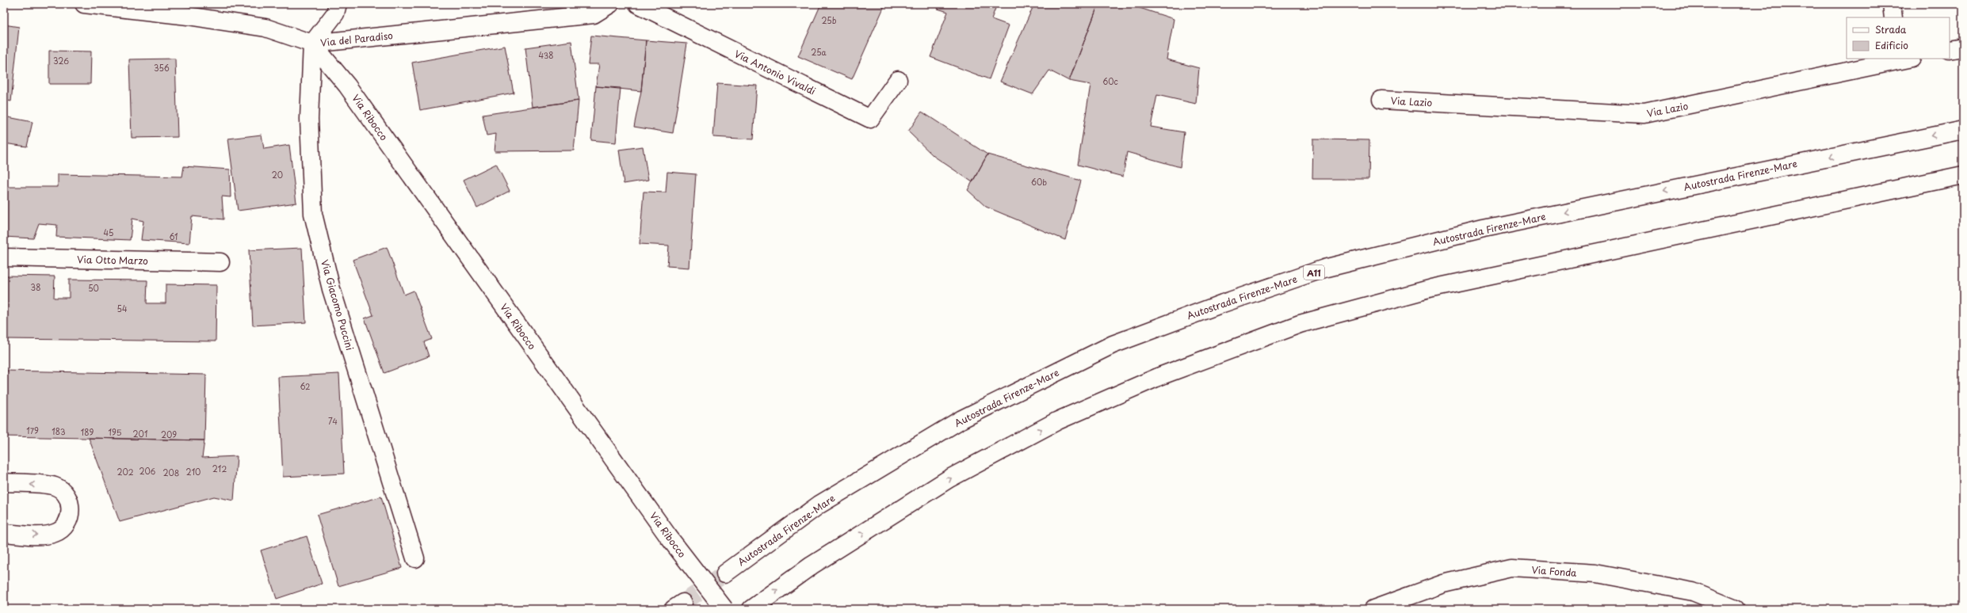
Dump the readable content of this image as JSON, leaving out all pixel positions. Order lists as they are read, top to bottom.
{
  "streets": {
    "main road": [
      "Via del Paradiso",
      "Via Antonio Vivaldi",
      "Via Lazio",
      "Via Ribocco",
      "Autostrada Firenze-Mare",
      "Via Otto Marzo",
      "A11",
      "Via Giacomo Puccini",
      "Via Fonda"
    ]
  },
  "crossings": [
    ["Via del Paradiso", "Via Ribocco"],
    ["Via del Paradiso", "Via Giacomo Puccini"],
    ["Via Ribocco", "Via Giacomo Puccini"]
  ],
  "house_numbers": [
    "25b",
    "25a",
    "438",
    "326",
    "356",
    "60c",
    "20",
    "60b",
    "45",
    "61",
    "38",
    "50",
    "54",
    "62",
    "74",
    "179",
    "183",
    "189",
    "195",
    "201",
    "209",
    "212",
    "206",
    "202",
    "210",
    "208"
  ],
  "legend": ["Strada", "Edificio"]
}
